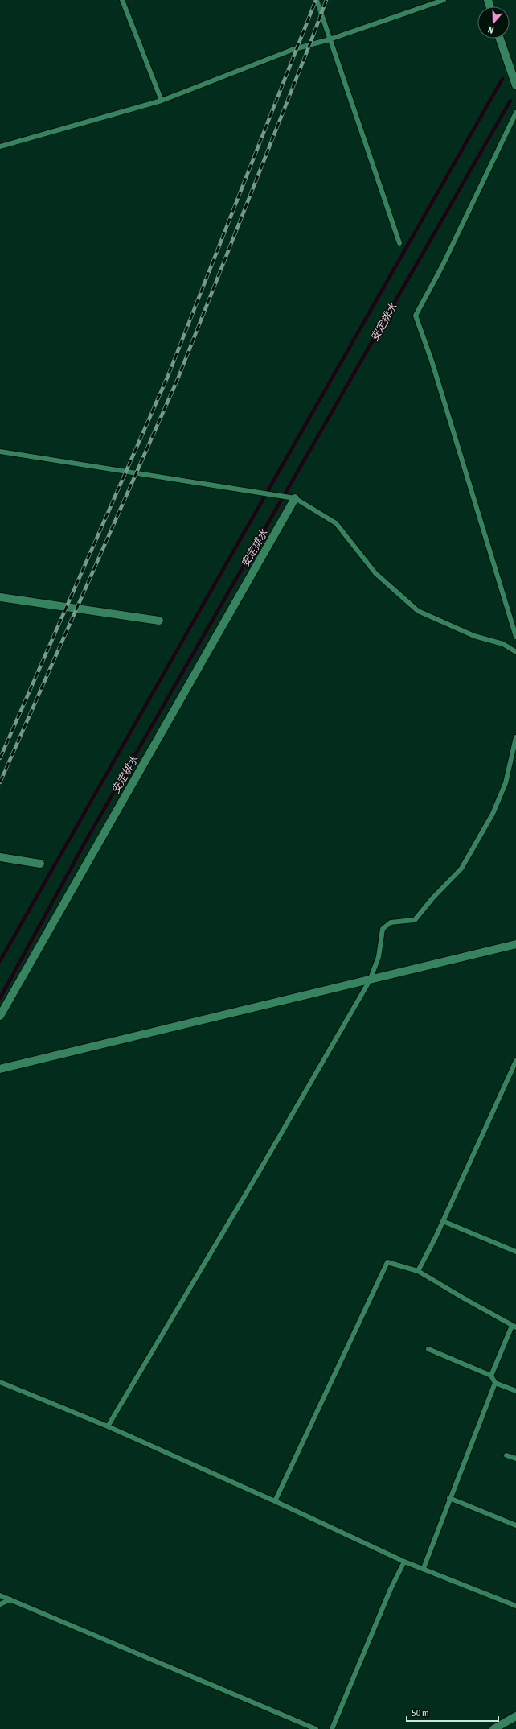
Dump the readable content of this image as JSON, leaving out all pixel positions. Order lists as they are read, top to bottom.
{
  "water": ["安定排水"],
  "scale_bar": "50 m",
  "north": "bottom"
}
